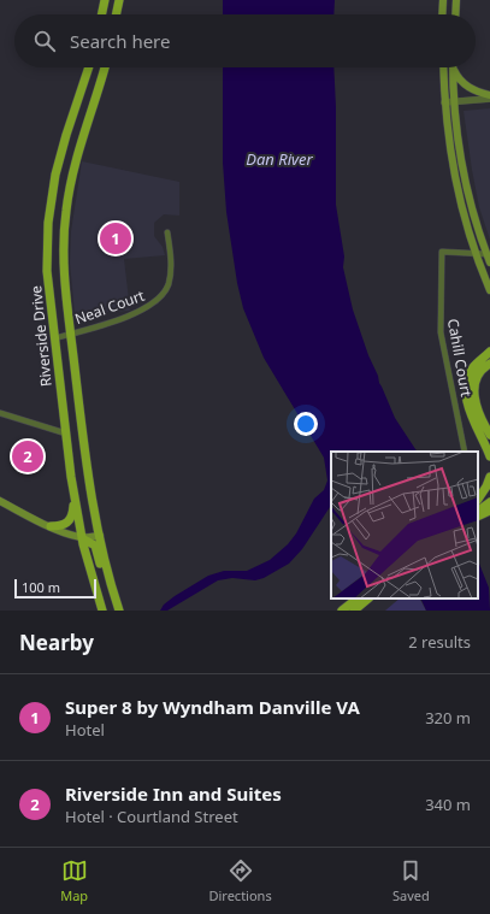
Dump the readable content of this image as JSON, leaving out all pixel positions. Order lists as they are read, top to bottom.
{
  "streets": {
    "main road": ["Riverside Drive"],
    "street": ["Neal Court", "Cahill Court"]
  },
  "crossings": [
    ["Neal Court", "Riverside Drive"]
  ],
  "water": ["Dan River"],
  "scale_bar": "100 m",
  "page": {
    "search": "Search here",
    "pins": ["1", "2"],
    "scale": "100 m",
    "heading": ["Nearby", "2 results"],
    "list": [
      {
        "mark": "1",
        "name": "Super 8 by Wyndham Danville VA",
        "note": "Hotel",
        "value": "320 m"
      },
      {
        "mark": "2",
        "name": "Riverside Inn and Suites",
        "note": "Hotel · Courtland Street",
        "value": "340 m"
      }
    ],
    "nav": ["Map", "Directions", "Saved"]
  }
}
